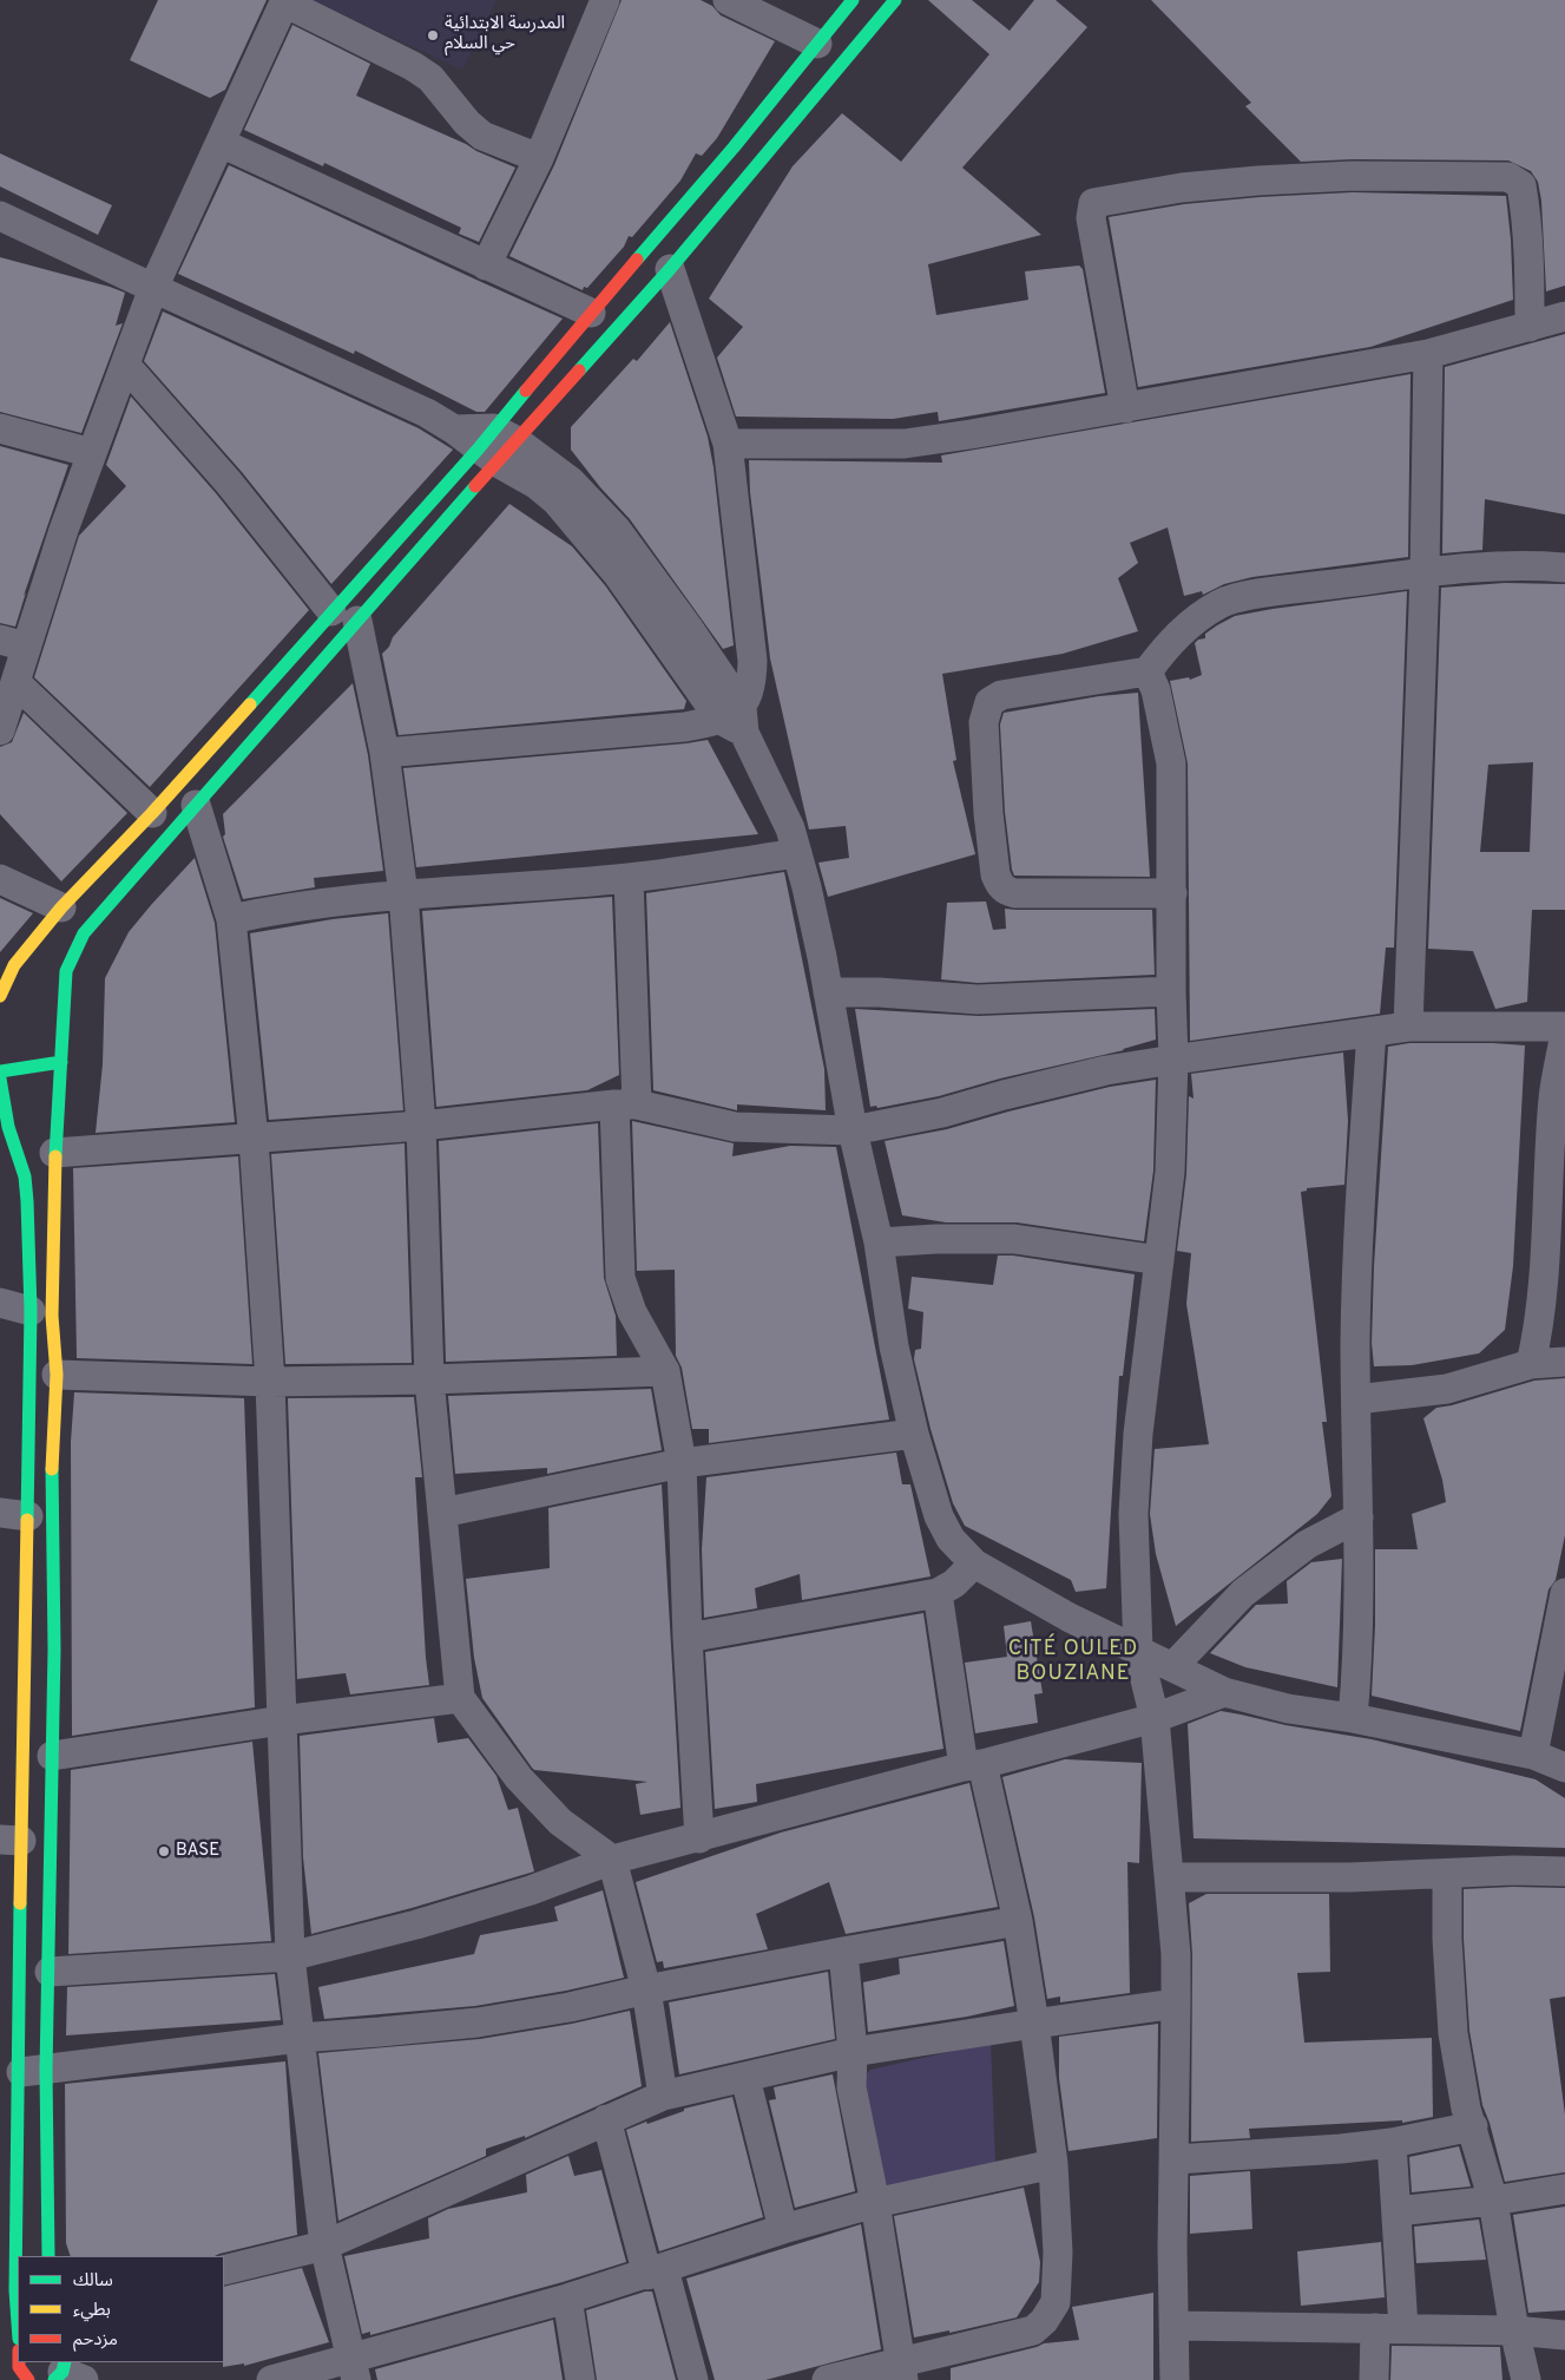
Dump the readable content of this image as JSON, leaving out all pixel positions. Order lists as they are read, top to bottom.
{
  "districts": ["CITÉ OULED BOUZIANE"],
  "places": ["المدرسة الابتدائية حي السلام", "BASE"],
  "legend": ["سالك", "بطيء", "مزدحم"]
}
